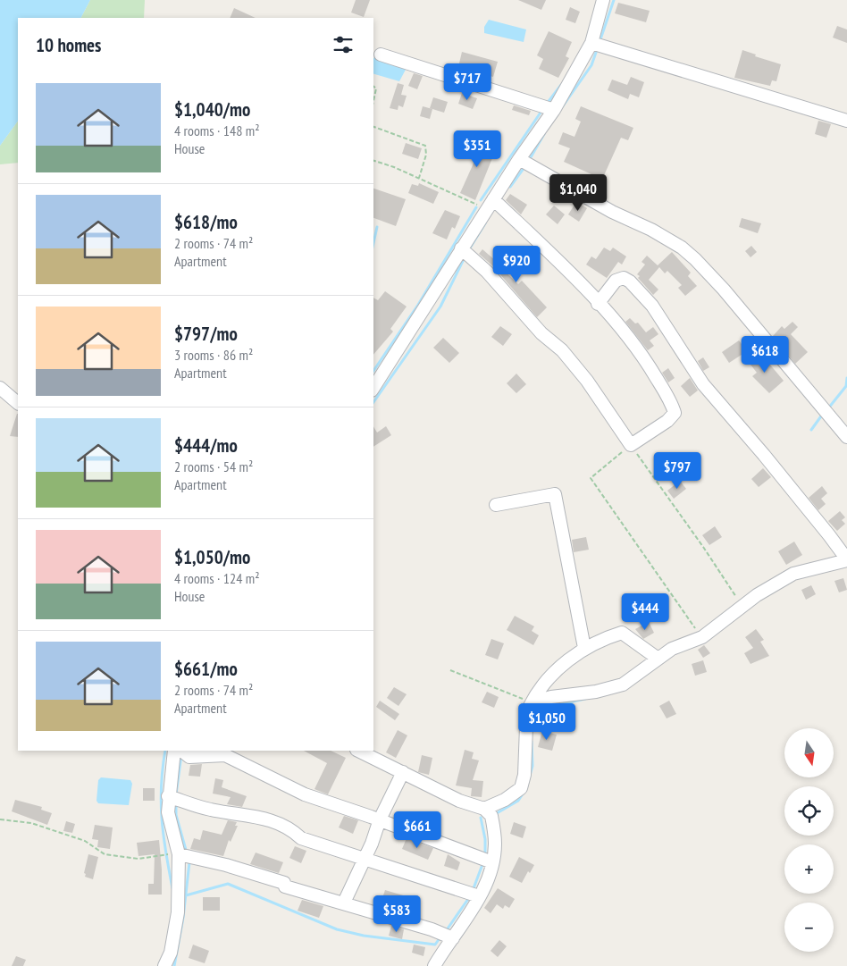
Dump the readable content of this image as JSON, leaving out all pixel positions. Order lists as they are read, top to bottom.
{
  "north": "bottom",
  "page": {
    "heading": "10 homes",
    "price": [
      "$717",
      "$351",
      "$1,040",
      "$920",
      "$618",
      "$797",
      "$444",
      "$1,050",
      "$661",
      "$583"
    ],
    "list": [
      {
        "name": "$1,040/mo",
        "note": "4 rooms · 148 m² · House"
      },
      {
        "name": "$618/mo",
        "note": "2 rooms · 74 m² · Apartment"
      },
      {
        "name": "$797/mo",
        "note": "3 rooms · 86 m² · Apartment"
      },
      {
        "name": "$444/mo",
        "note": "2 rooms · 54 m² · Apartment"
      },
      {
        "name": "$1,050/mo",
        "note": "4 rooms · 124 m² · House"
      },
      {
        "name": "$661/mo",
        "note": "2 rooms · 74 m² · Apartment"
      }
    ],
    "map_buttons": ["+", "−"]
  }
}
